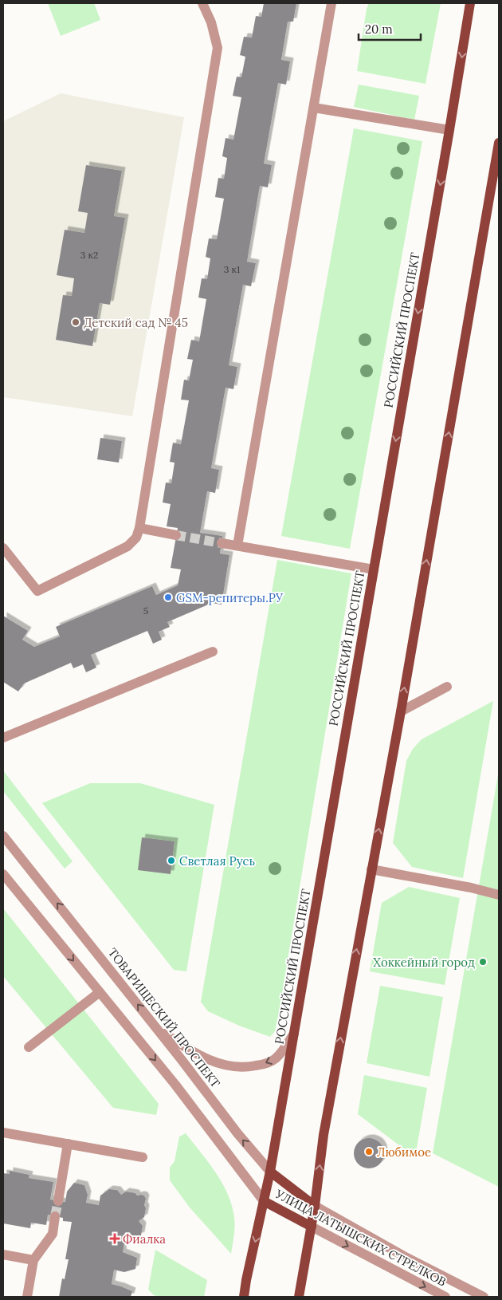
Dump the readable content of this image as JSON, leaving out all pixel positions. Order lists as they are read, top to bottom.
{
  "streets": {
    "main road": ["РОССИЙСКИЙ ПРОСПЕКТ", "ТОВАРИЩЕСКИЙ ПРОСПЕКТ", "УЛИЦА ЛАТЫШСКИХ СТРЕЛКОВ"]
  },
  "crossings": [
    ["РОССИЙСКИЙ ПРОСПЕКТ", "ТОВАРИЩЕСКИЙ ПРОСПЕКТ"],
    ["РОССИЙСКИЙ ПРОСПЕКТ", "УЛИЦА ЛАТЫШСКИХ СТРЕЛКОВ"],
    ["ТОВАРИЩЕСКИЙ ПРОСПЕКТ", "УЛИЦА ЛАТЫШСКИХ СТРЕЛКОВ"]
  ],
  "places": {
    "other": [
      "Детский сад № 45",
      "GSM-репитеры.РУ",
      "Светлая Русь",
      "Хоккейный город",
      "Любимое"
    ],
    "health": ["Фиалка"]
  },
  "house_numbers": ["3 к2", "3 к1", "5"],
  "scale_bar": "20 m"
}
